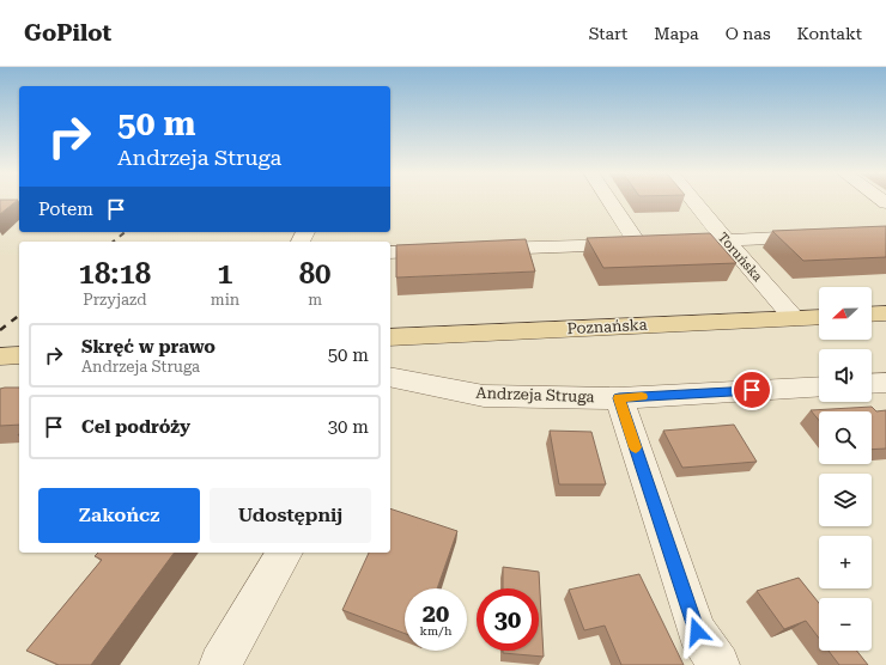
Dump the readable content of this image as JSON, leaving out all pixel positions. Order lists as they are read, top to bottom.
{
  "streets": {
    "main road": ["Poznańska"],
    "street": ["Toruńska", "Andrzeja Struga"]
  },
  "crossings": [
    ["Toruńska", "Poznańska"]
  ],
  "north": "left",
  "page": {
    "header": "GoPilot",
    "nav": [
      "Start",
      "Mapa",
      "O nas",
      "Kontakt"
    ],
    "turn": ["50 m", "Andrzeja Struga"],
    "then": "Potem",
    "eta": [
      "18:18",
      "Przyjazd",
      "1",
      "min",
      "80",
      "m"
    ],
    "map_buttons": ["+", "−"],
    "list": [
      {
        "name": "Skręć w prawo",
        "note": "Andrzeja Struga",
        "value": "50 m"
      },
      {
        "name": "Cel podróży",
        "value": "30 m"
      }
    ],
    "buttons": ["Zakończ", "Udostępnij"],
    "speed": "20 km/h",
    "limit": "30"
  }
}
